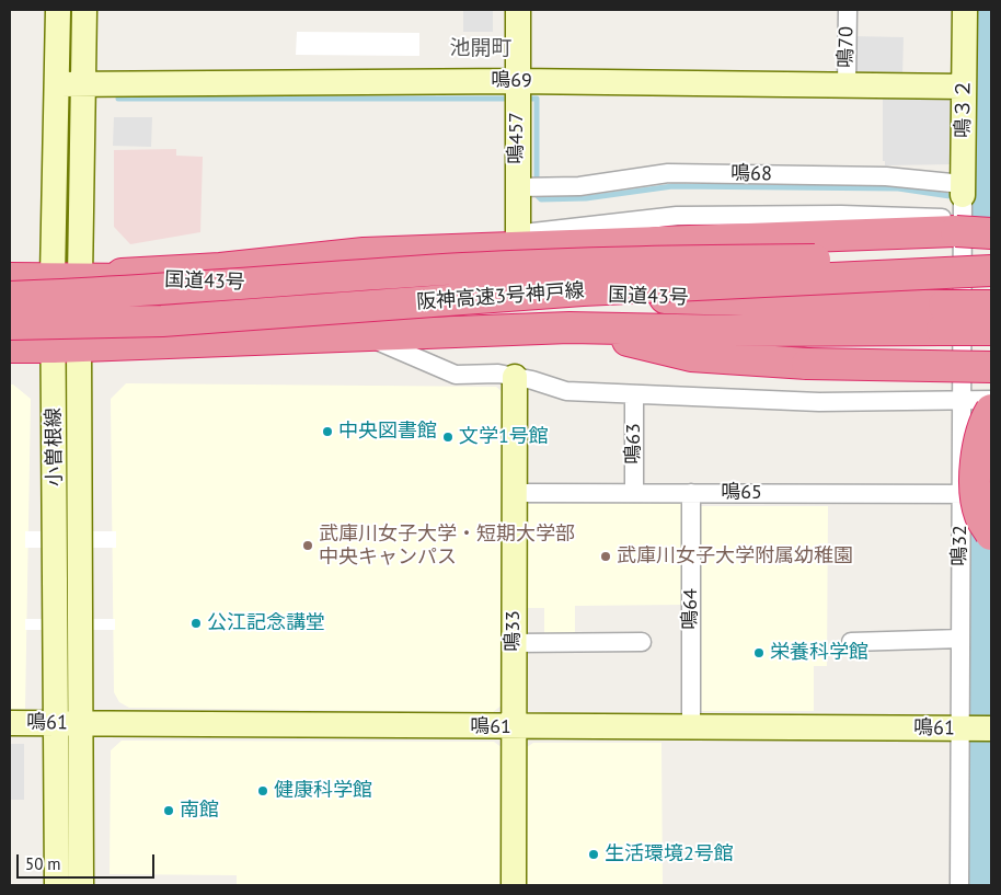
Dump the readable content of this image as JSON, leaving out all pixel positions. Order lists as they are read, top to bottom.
{
  "streets": {
    "highway": ["国道43号", "阪神高速3号神戸線"],
    "street": [
      "鳴70",
      "鳴69",
      "鳴３２",
      "鳴457",
      "鳴68",
      "鳴63",
      "小曽根線",
      "鳴65",
      "鳴32",
      "鳴64",
      "鳴33",
      "鳴61"
    ]
  },
  "crossings": [
    ["鳴70", "鳴69"],
    ["鳴69", "鳴３２"],
    ["鳴69", "鳴457"],
    ["鳴69", "小曽根線"],
    ["鳴３２", "鳴68"],
    ["鳴３２", "鳴32"],
    ["鳴457", "鳴68"],
    ["鳴68", "鳴32"],
    ["国道43号", "小曽根線"],
    ["鳴63", "鳴65"],
    ["小曽根線", "鳴61"],
    ["鳴65", "鳴32"],
    ["鳴65", "鳴64"],
    ["鳴65", "鳴33"],
    ["鳴32", "鳴61"],
    ["鳴64", "鳴61"],
    ["鳴33", "鳴61"]
  ],
  "districts": ["池開町"],
  "places": [
    "中央図書館",
    "文学1号館",
    "武庫川女子大学・短期大学部 中央キャンパス",
    "武庫川女子大学附属幼稚園",
    "公江記念講堂",
    "栄養科学館",
    "健康科学館",
    "南館",
    "生活環境2号館"
  ],
  "scale_bar": "50 m"
}
